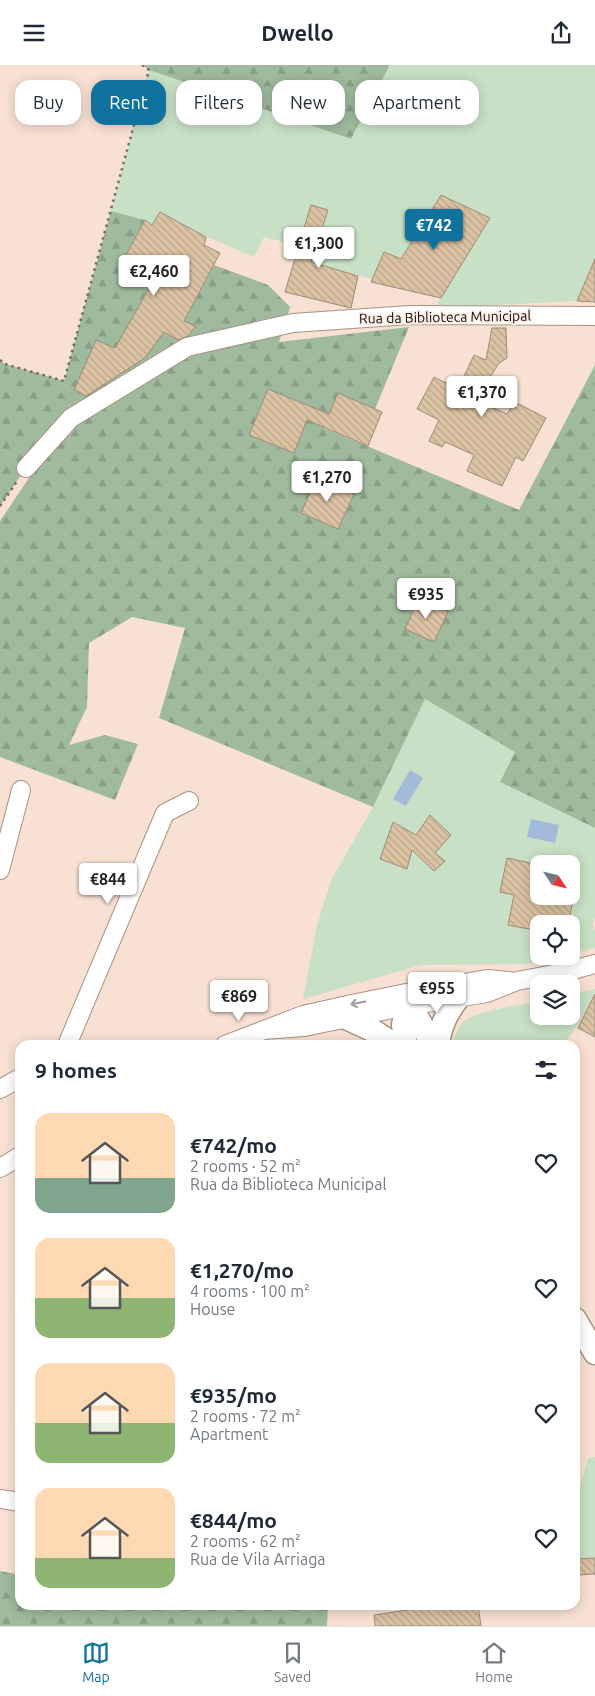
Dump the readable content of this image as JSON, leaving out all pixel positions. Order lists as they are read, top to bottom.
{
  "streets": {
    "street": ["Rua da Biblioteca Municipal"]
  },
  "north": "bottom right",
  "page": {
    "header": "Dwello",
    "chip": [
      "Buy",
      "Rent",
      "Filters",
      "New",
      "Apartment"
    ],
    "price": [
      "€742",
      "€1,300",
      "€2,460",
      "€1,370",
      "€1,270",
      "€935",
      "€844",
      "€955",
      "€869"
    ],
    "heading": "9 homes",
    "list": [
      {
        "name": "€742/mo",
        "note": "2 rooms · 52 m² · Rua da Biblioteca Municipal"
      },
      {
        "name": "€1,270/mo",
        "note": "4 rooms · 100 m² · House"
      },
      {
        "name": "€935/mo",
        "note": "2 rooms · 72 m² · Apartment"
      },
      {
        "name": "€844/mo",
        "note": "2 rooms · 62 m² · Rua de Vila Arriaga"
      }
    ],
    "tabs": ["Map", "Saved", "Home"]
  }
}
